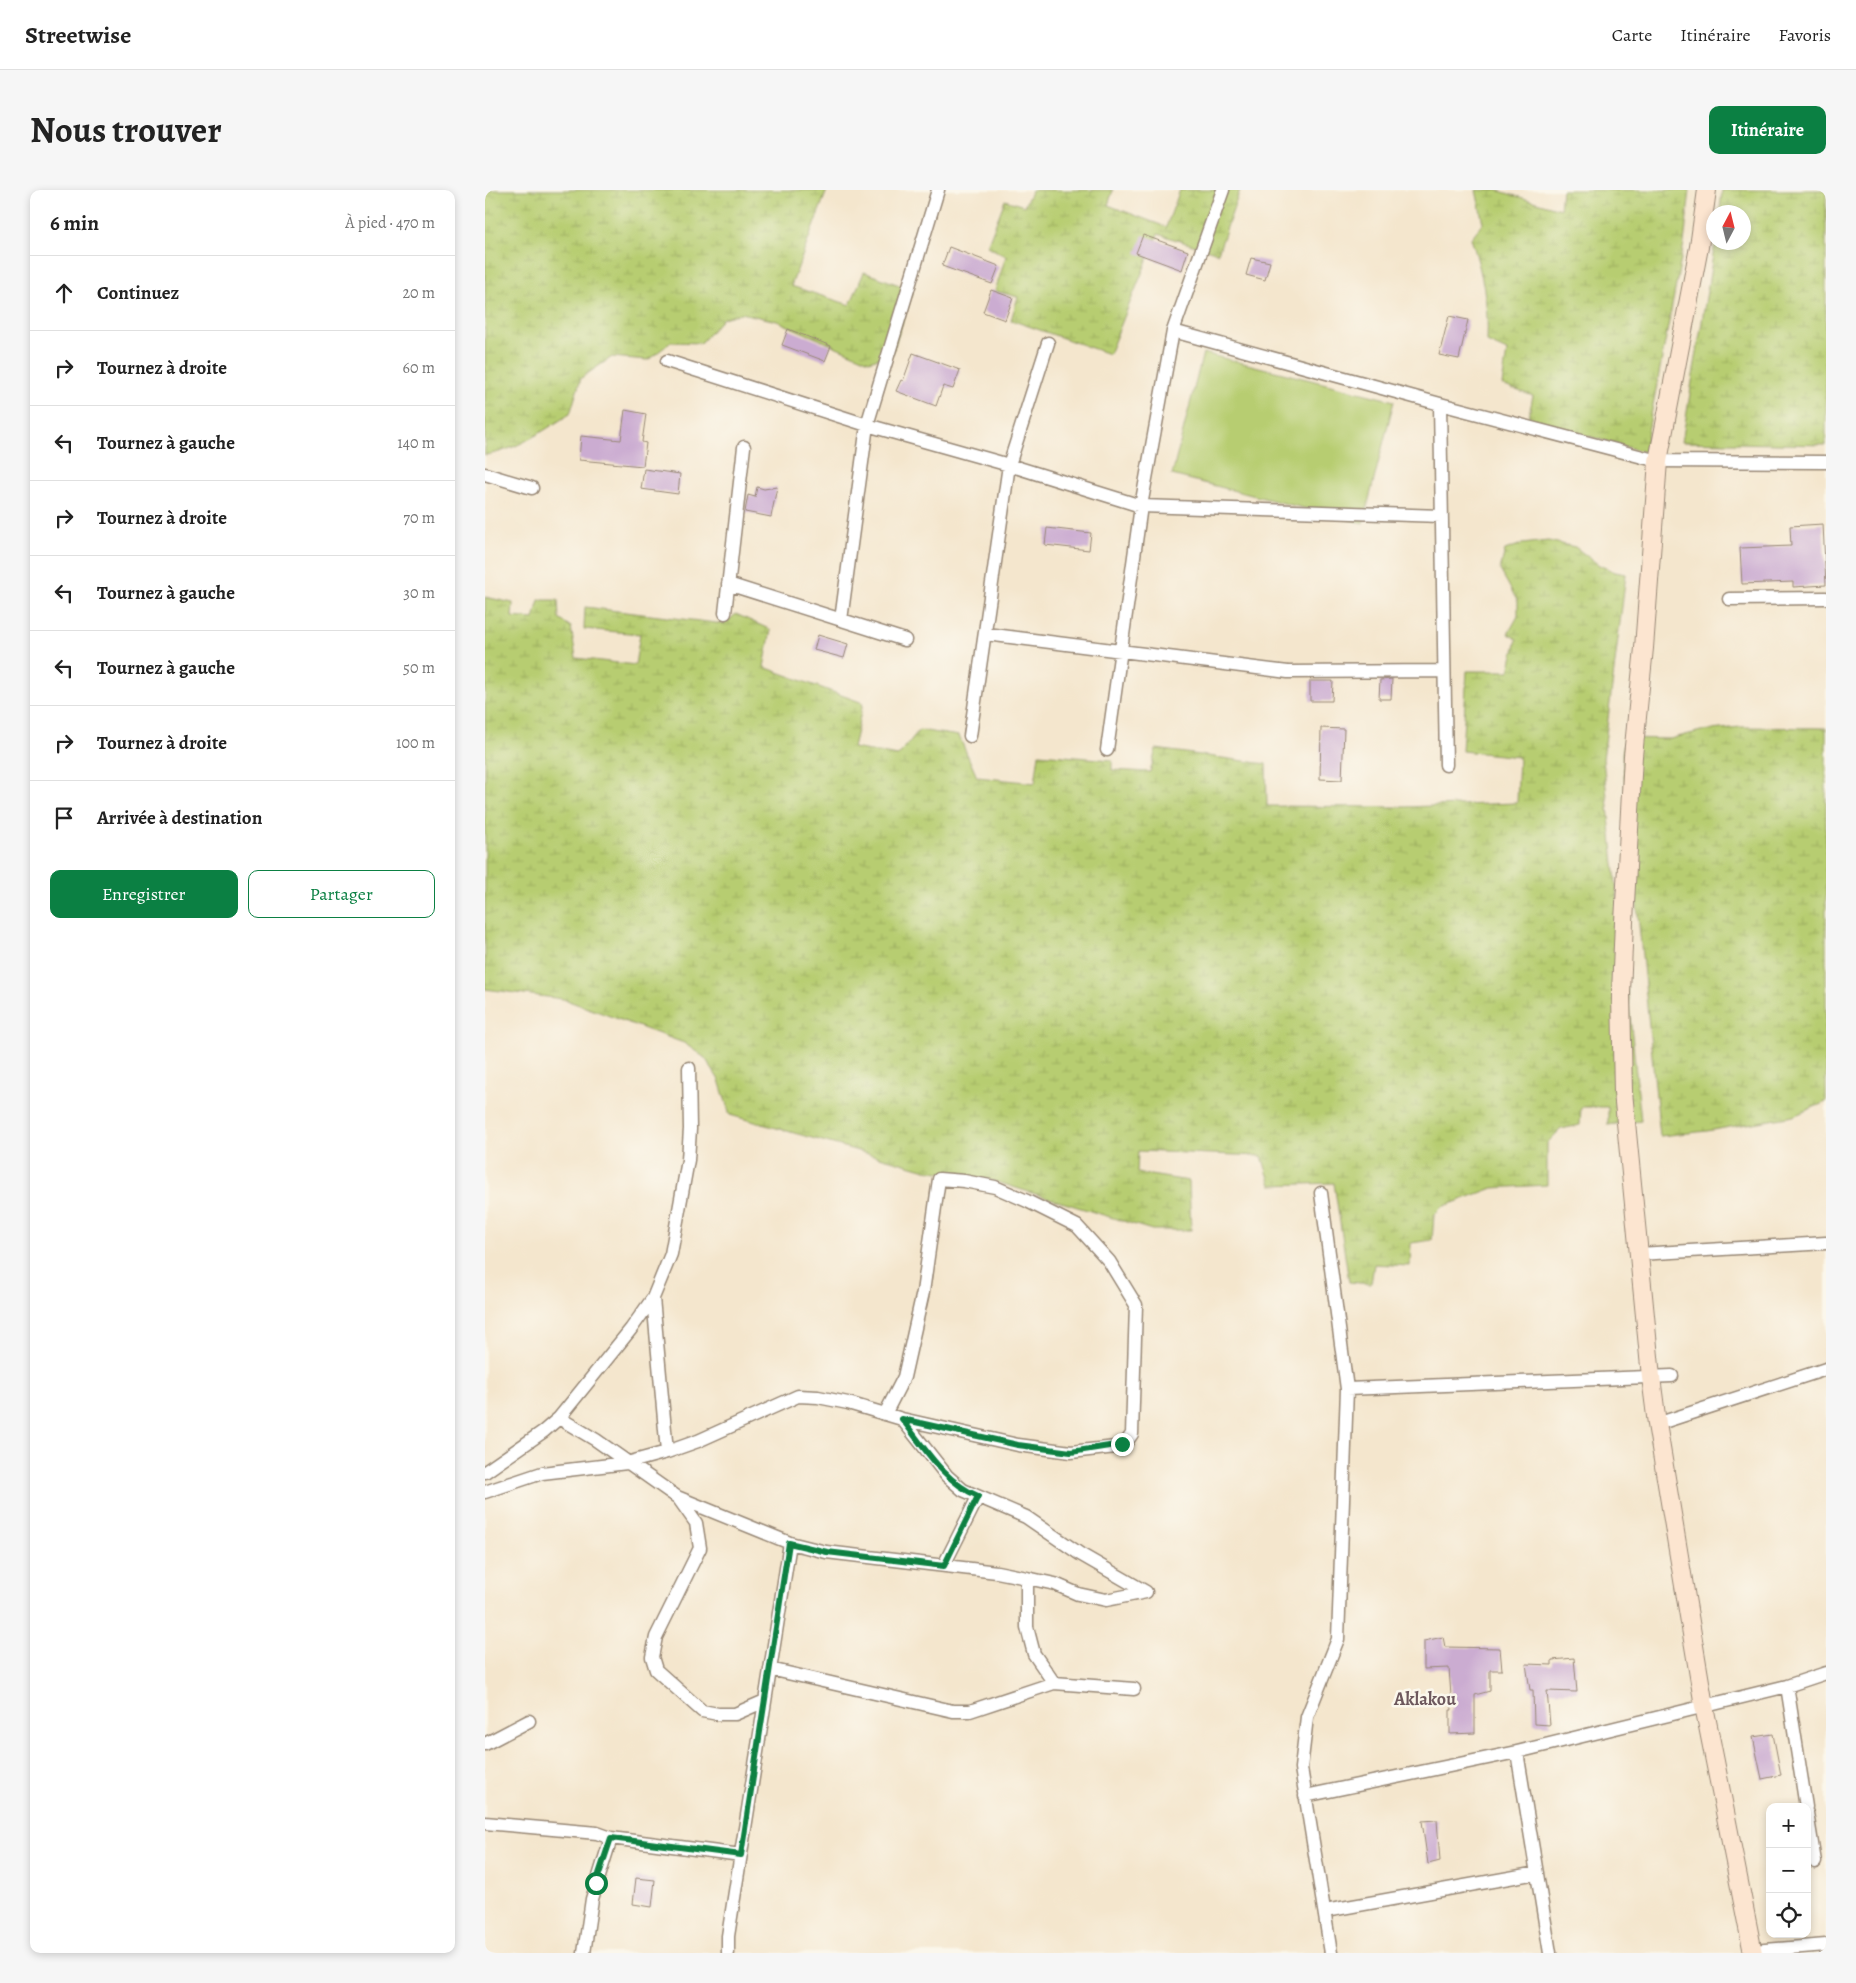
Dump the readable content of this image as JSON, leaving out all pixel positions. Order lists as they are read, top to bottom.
{
  "districts": ["Aklakou"],
  "north": "top",
  "page": {
    "header": "Streetwise",
    "nav": ["Carte", "Itinéraire", "Favoris"],
    "title": "Nous trouver",
    "buttons": [
      "Itinéraire",
      ["Enregistrer", "Partager"]
    ],
    "heading": ["6 min", "À pied · 470 m"],
    "list": [
      ["Continuez", "20 m"],
      ["Tournez à droite", "60 m"],
      ["Tournez à gauche", "140 m"],
      ["Tournez à droite", "70 m"],
      ["Tournez à gauche", "30 m"],
      ["Tournez à gauche", "50 m"],
      ["Tournez à droite", "100 m"],
      "Arrivée à destination"
    ],
    "map_buttons": ["+", "−"]
  }
}
